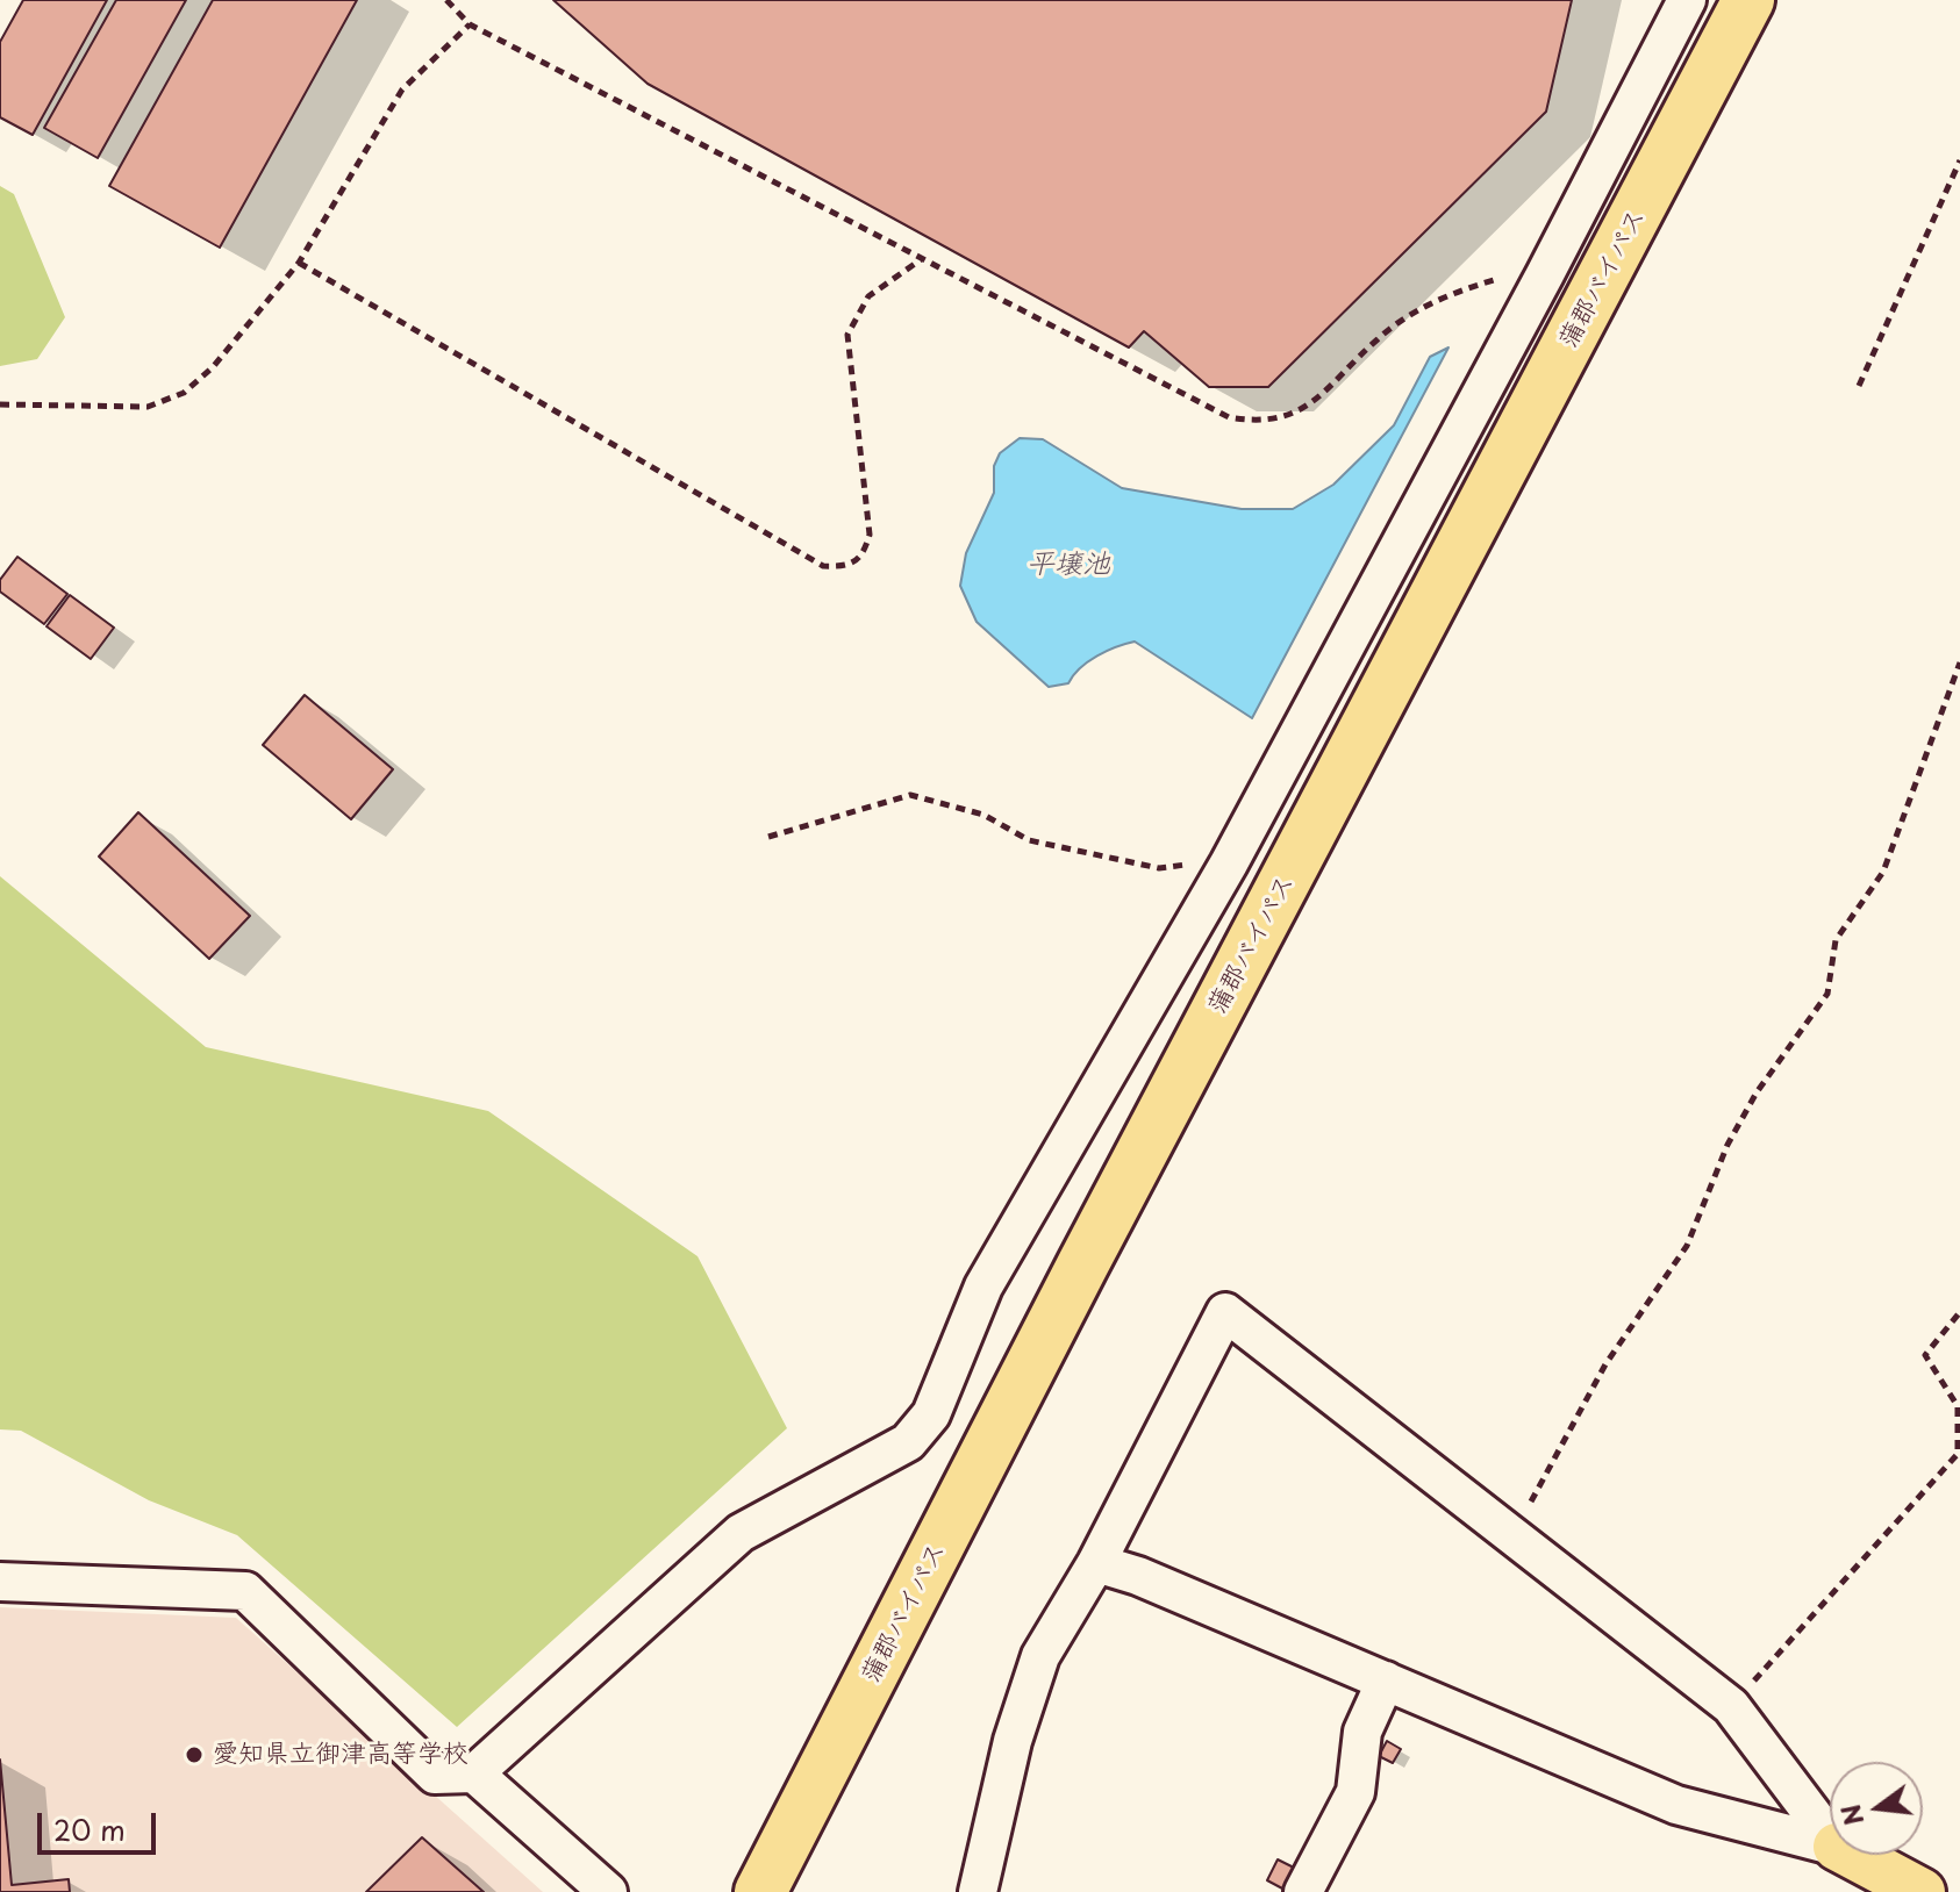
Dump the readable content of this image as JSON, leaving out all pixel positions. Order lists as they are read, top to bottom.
{
  "streets": {
    "highway": ["蒲郡バイパス"]
  },
  "water": ["平壌池"],
  "places": ["愛知県立御津高等学校"],
  "scale_bar": "20 m",
  "north": "left"
}
